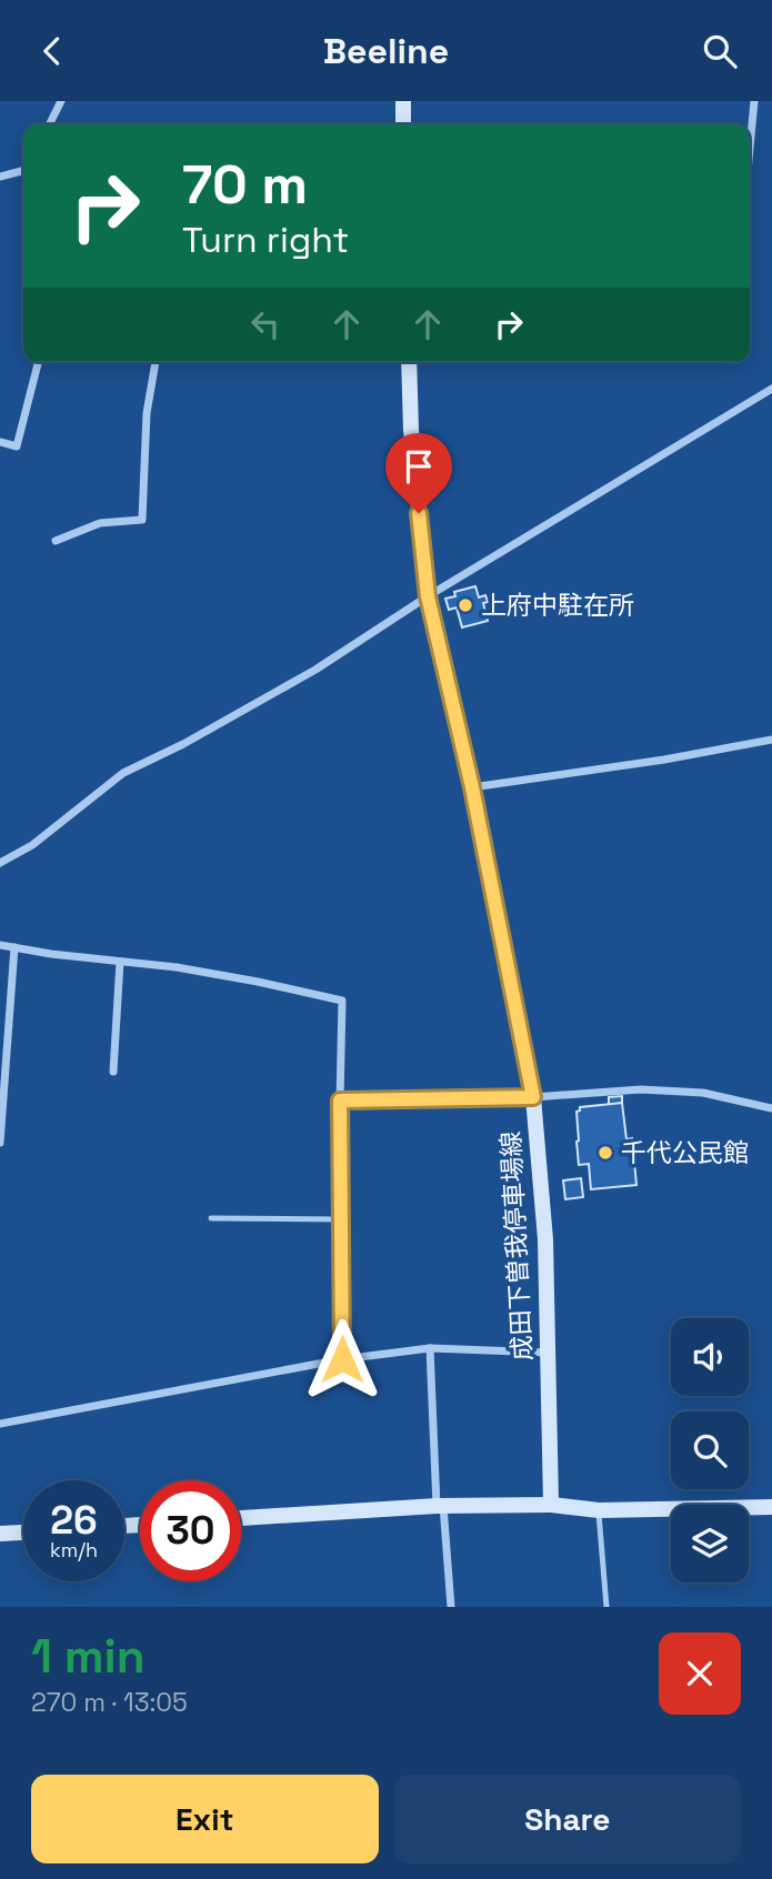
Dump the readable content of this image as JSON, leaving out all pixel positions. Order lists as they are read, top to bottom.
{
  "streets": {
    "main road": ["成田下曽我停車場線"]
  },
  "places": ["上府中駐在所", "千代公民館"],
  "page": {
    "header": "Beeline",
    "turn": ["70 m", "Turn right"],
    "speed": "26 km/h",
    "limit": "30",
    "heading": ["1 min", "270 m · 13:05"],
    "buttons": ["Exit", "Share"]
  }
}
